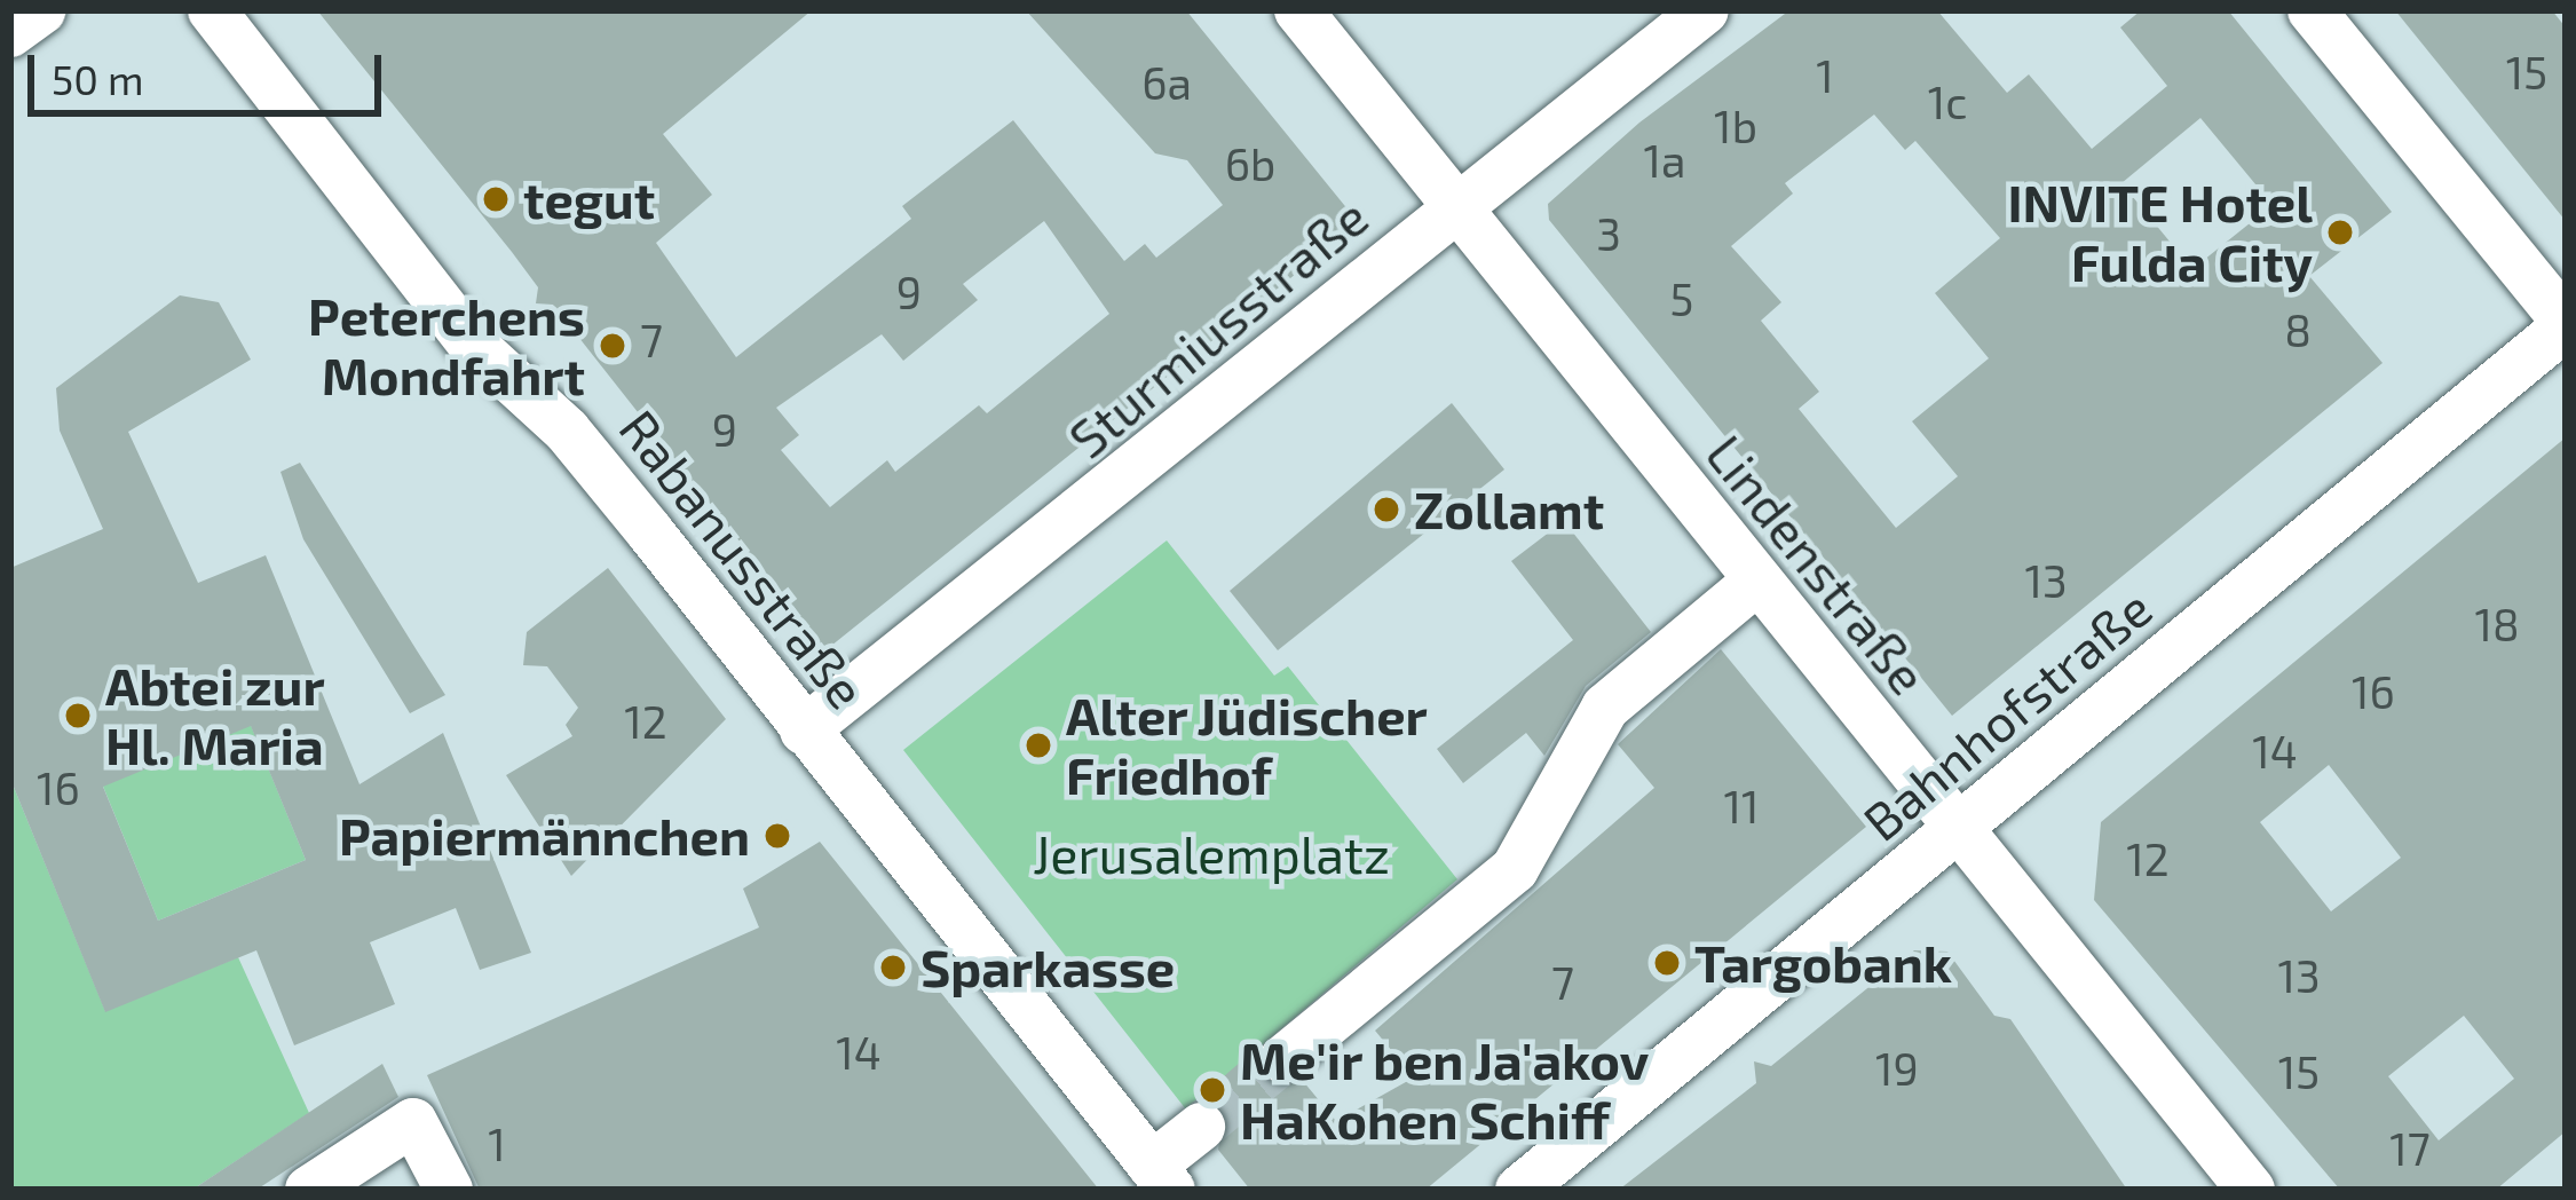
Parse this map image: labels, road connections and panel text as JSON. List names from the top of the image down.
{
  "streets": {
    "street": [
      "Sturmiusstraße",
      "Rabanusstraße",
      "Lindenstraße",
      "Bahnhofstraße"
    ]
  },
  "crossings": [
    ["Sturmiusstraße", "Rabanusstraße"],
    ["Sturmiusstraße", "Lindenstraße"],
    ["Lindenstraße", "Bahnhofstraße"]
  ],
  "parks": ["Jerusalemplatz"],
  "places": [
    "tegut",
    "INVITE Hotel Fulda City",
    "Peterchens Mondfahrt",
    "Zollamt",
    "Abtei zur Hl. Maria",
    "Alter Jüdischer Friedhof",
    "Papiermännchen",
    "Targobank",
    "Sparkasse",
    "Me'ir ben Ja'akov HaKohen Schiff"
  ],
  "house_numbers": [
    "15",
    "1",
    "6a",
    "1c",
    "1b",
    "1a",
    "6b",
    "3",
    "9",
    "5",
    "8",
    "7",
    "9",
    "13",
    "18",
    "16",
    "12",
    "14",
    "16",
    "11",
    "12",
    "13",
    "7",
    "14",
    "19",
    "15",
    "1",
    "17"
  ],
  "scale_bar": "50 m"
}
